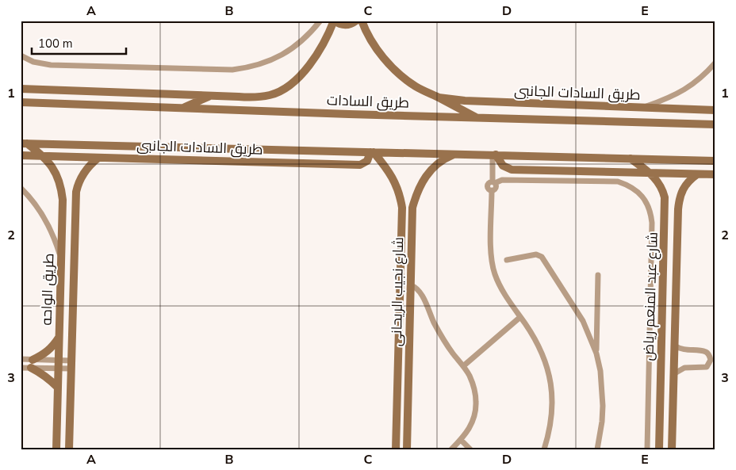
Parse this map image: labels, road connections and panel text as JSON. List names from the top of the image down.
{
  "streets": {
    "street": [
      "طريق السادات الجانبى",
      "طريق السادات",
      "طريق الواحه",
      "شارع نجيب الريحانى",
      "شارع عبد المنعم رياض"
    ]
  },
  "crossings": [
    ["طريق السادات الجانبى", "طريق الواحه"],
    ["طريق السادات الجانبى", "شارع نجيب الريحانى"]
  ],
  "scale_bar": "100 m",
  "grid": {
    "columns": [
      "A",
      "B",
      "C",
      "D",
      "E"
    ],
    "rows": ["1", "2", "3"]
  }
}
